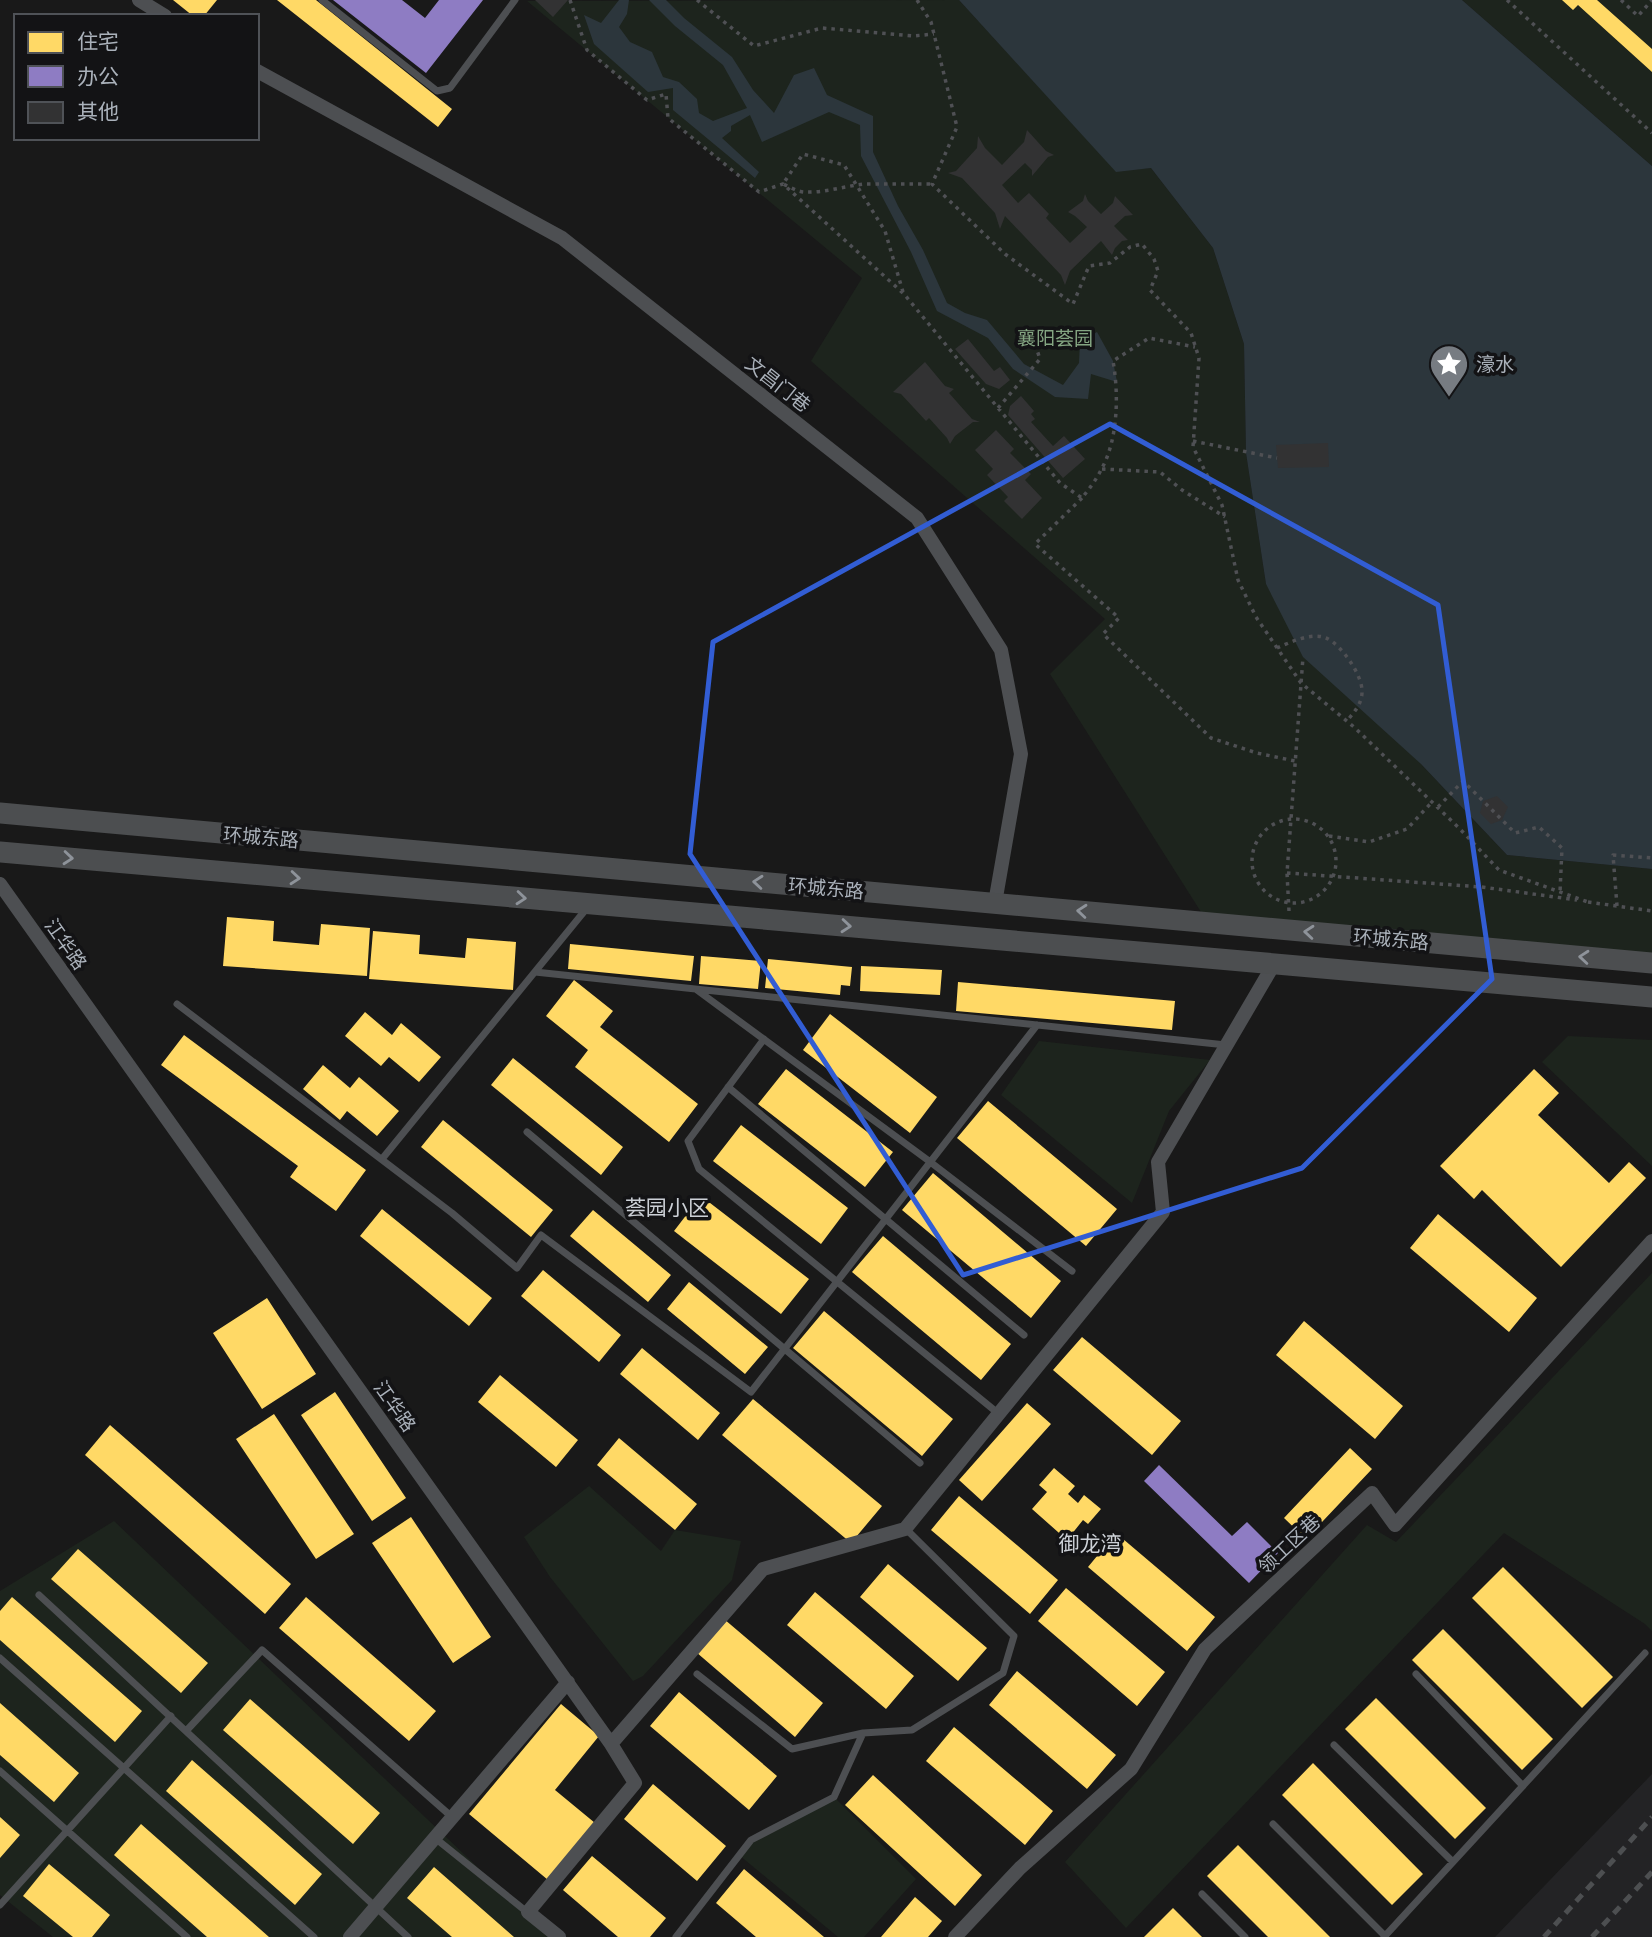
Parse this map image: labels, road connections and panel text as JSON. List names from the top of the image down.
{
  "streets": {
    "main road": ["环城东路"],
    "street": ["文昌门巷", "江华路", "领工区巷"]
  },
  "crossings": [
    ["文昌门巷", "环城东路"]
  ],
  "districts": ["荟园小区", "御龙湾"],
  "parks": ["襄阳荟园"],
  "places": {
    "place": ["濠水"]
  },
  "legend": ["住宅", "办公", "其他"]
}
